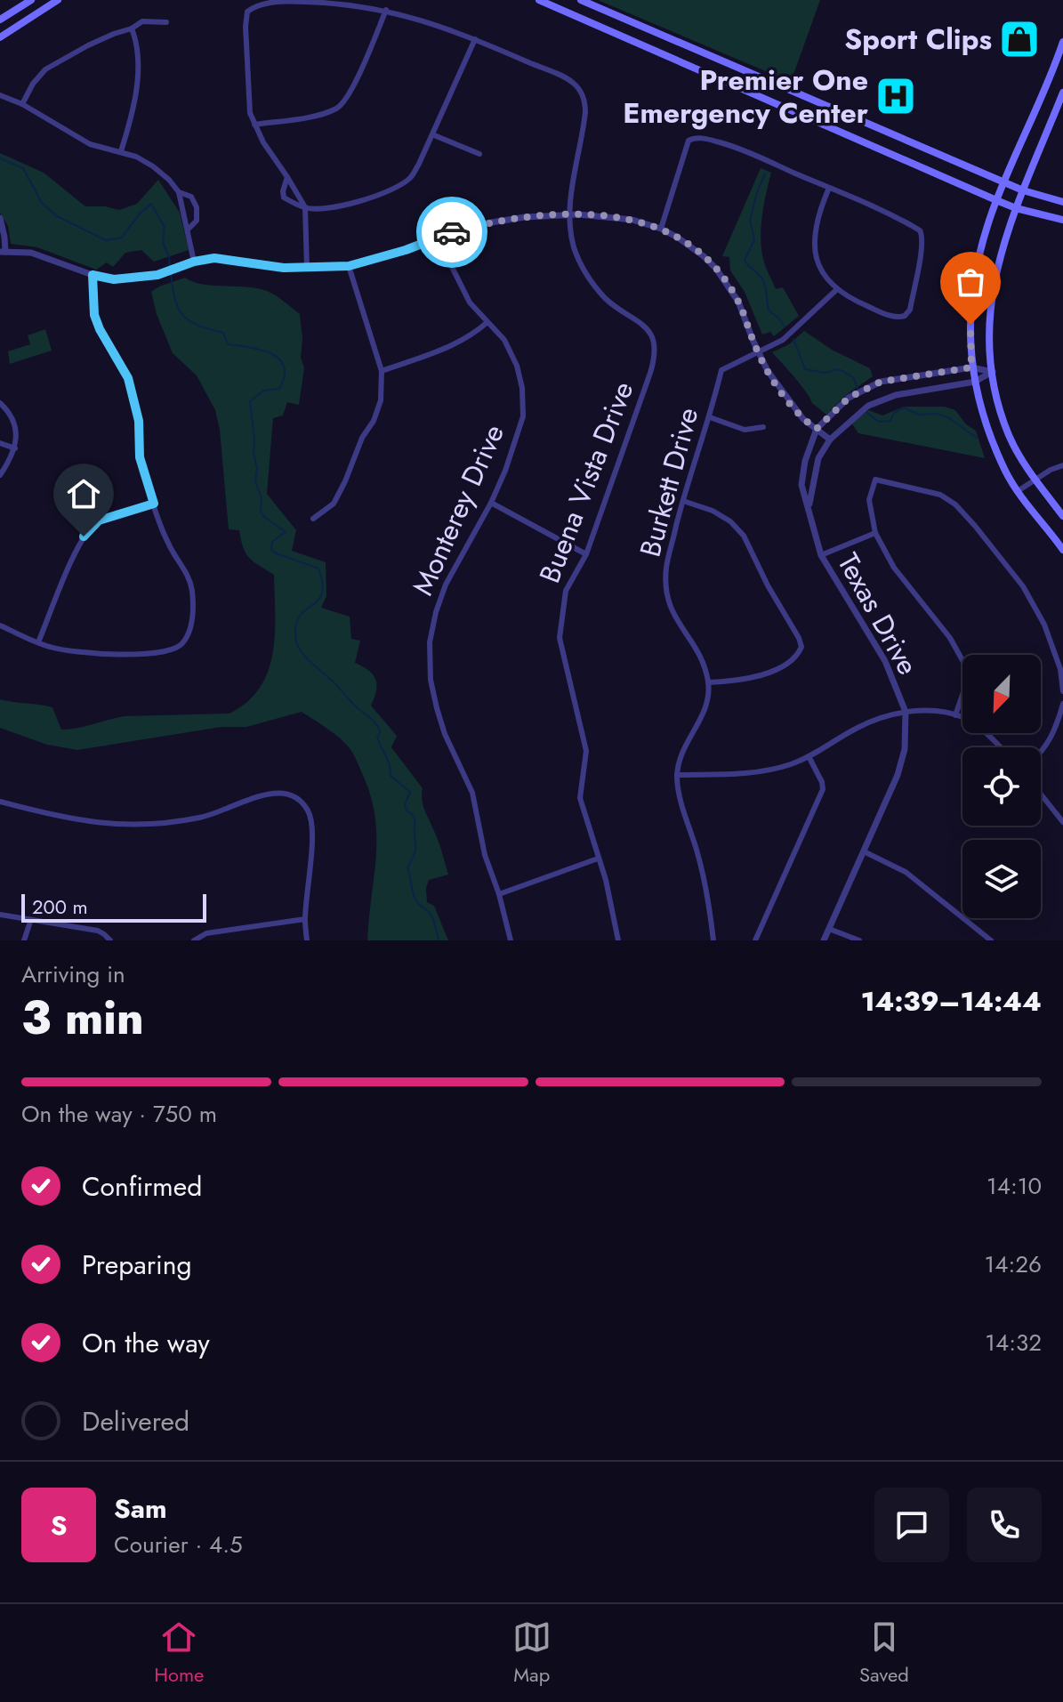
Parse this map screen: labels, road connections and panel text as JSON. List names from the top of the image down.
{
  "streets": {
    "street": [
      "Buena Vista Drive",
      "Burkett Drive",
      "Monterey Drive",
      "Texas Drive"
    ]
  },
  "places": {
    "shop": ["Sport Clips"],
    "hospital": ["Premier One Emergency Center"]
  },
  "scale_bar": "200 m",
  "north": "bottom left",
  "page": {
    "scale": "200 m",
    "heading": ["3 min", "Arriving in", "14:39–14:44"],
    "panel": ["Sam", "Courier · 4.5"],
    "bar": "On the way · 750 m",
    "list": [
      ["Confirmed", "14:10"],
      ["Preparing", "14:26"],
      ["On the way", "14:32"],
      "Delivered"
    ],
    "round": "S",
    "tabs": ["Home", "Map", "Saved"]
  }
}
